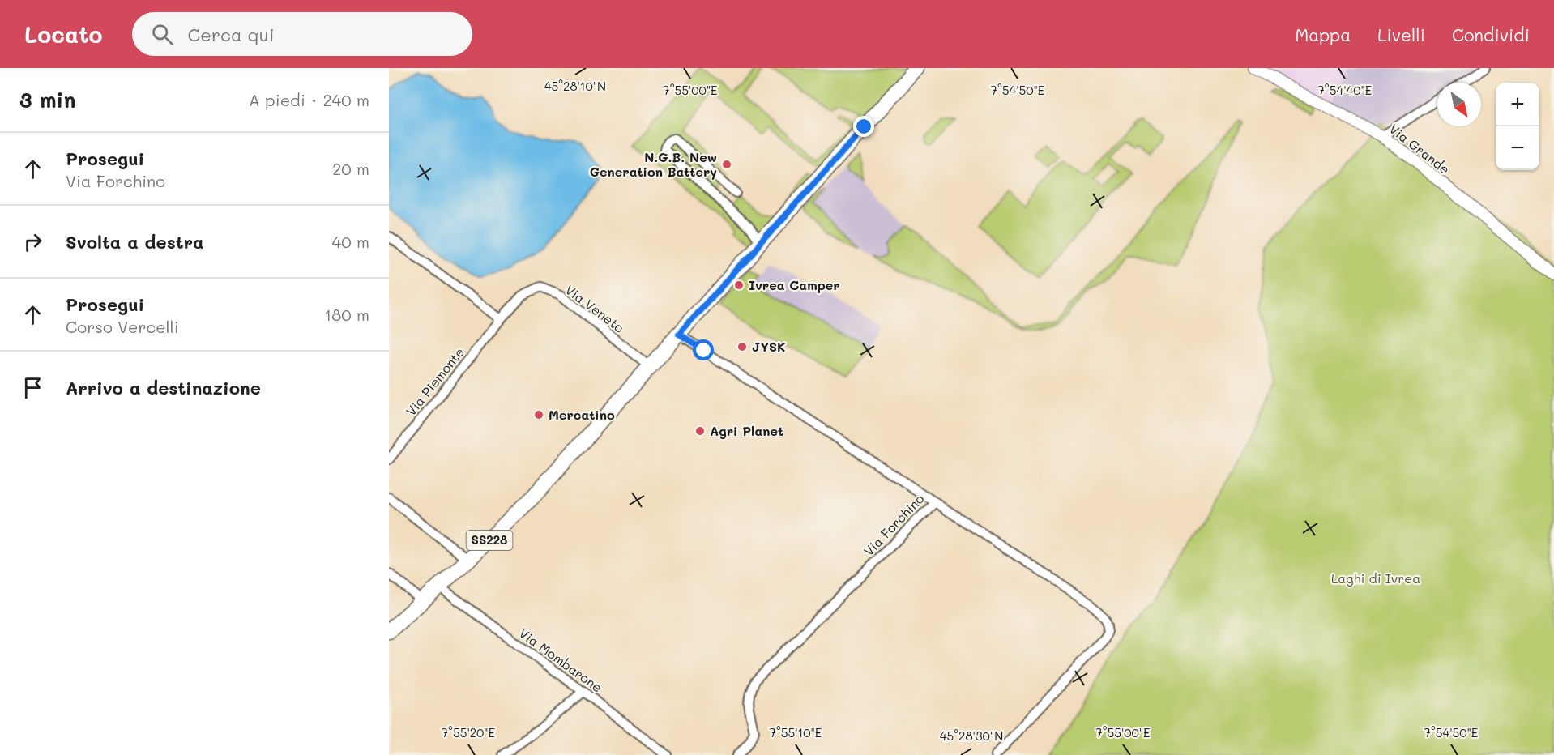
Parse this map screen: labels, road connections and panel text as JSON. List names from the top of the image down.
{
  "streets": {
    "main road": ["SS228"],
    "street": [
      "Via Grande",
      "Via Veneto",
      "Via Piemonte",
      "Via Forchino",
      "Via Mombarone"
    ]
  },
  "crossings": [
    ["Via Veneto", "Via Piemonte"],
    ["Via Veneto", "SS228"],
    ["Via Forchino", "SS228"],
    ["SS228", "Via Mombarone"]
  ],
  "parks": ["Laghi di Ivrea"],
  "places": [
    "N.G.B. New Generation Battery",
    "Ivrea Camper",
    "JYSK",
    "Mercatino",
    "Agri Planet"
  ],
  "north": "bottom right",
  "page": {
    "header": "Locato",
    "search": "Cerca qui",
    "nav": ["Mappa", "Livelli", "Condividi"],
    "heading": ["3 min", "A piedi · 240 m"],
    "map_buttons": ["+", "−"],
    "list": [
      ["Prosegui", "Via Forchino", "20 m"],
      ["Svolta a destra", "40 m"],
      ["Prosegui", "Corso Vercelli", "180 m"],
      "Arrivo a destinazione"
    ]
  },
  "coordinates": [
    "45°28'10\"N",
    "7°55'00\"E",
    "7°54'50\"E",
    "7°54'40\"E",
    "7°55'20\"E",
    "7°55'10\"E",
    "45°28'30\"N"
  ]
}
